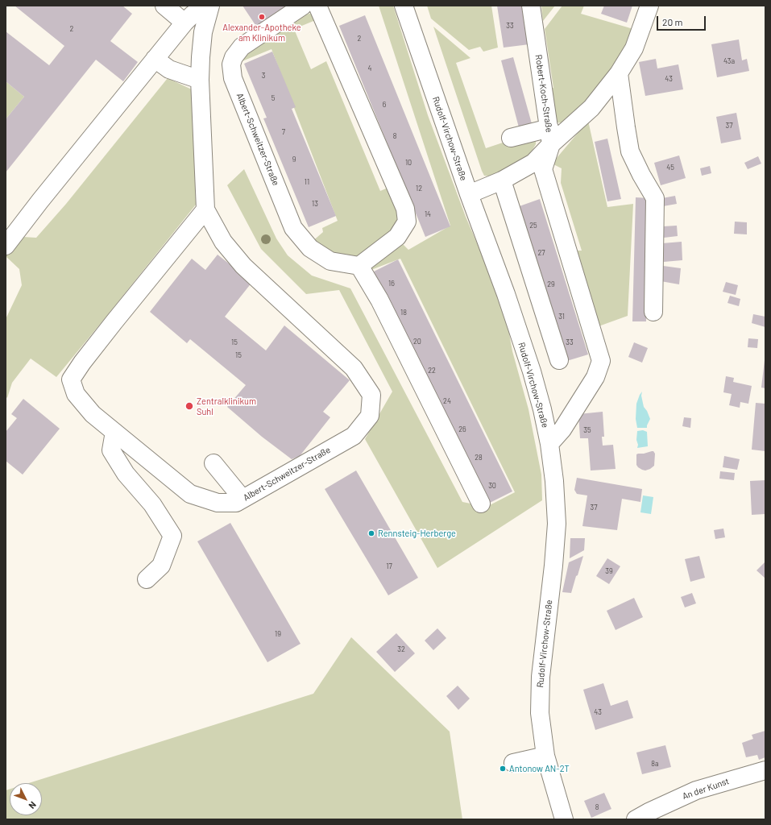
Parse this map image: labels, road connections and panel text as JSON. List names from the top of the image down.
{
  "streets": {
    "street": [
      "Robert-Koch-Straße",
      "Rudolf-Virchow-Straße",
      "Albert-Schweitzer-Straße",
      "An der Kunst"
    ]
  },
  "places": [
    "Alexander-Apotheke am Klinikum",
    "Zentralklinikum Suhl",
    "Rennsteig-Herberge",
    "Antonow AN-2T"
  ],
  "house_numbers": [
    "33",
    "2",
    "2",
    "43a",
    "4",
    "3",
    "43",
    "5",
    "6",
    "37",
    "7",
    "8",
    "9",
    "10",
    "45",
    "11",
    "12",
    "13",
    "14",
    "25",
    "27",
    "16",
    "29",
    "18",
    "31",
    "20",
    "15",
    "33",
    "15",
    "22",
    "24",
    "26",
    "35",
    "28",
    "30",
    "37",
    "17",
    "39",
    "19",
    "32",
    "43",
    "8a",
    "8"
  ],
  "scale_bar": "20 m",
  "north": "bottom right"
}
